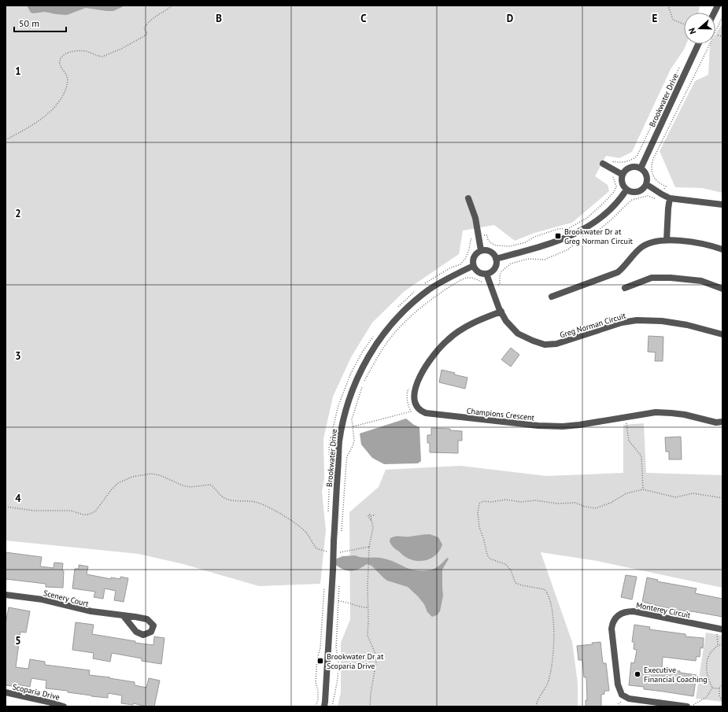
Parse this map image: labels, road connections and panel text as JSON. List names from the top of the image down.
{
  "streets": {
    "street": [
      "Brookwater Drive",
      "Greg Norman Circuit",
      "Champions Crescent",
      "Scenery Court",
      "Monterey Circuit",
      "Scoparia Drive"
    ]
  },
  "crossings": [
    ["Brookwater Drive", "Greg Norman Circuit"],
    ["Greg Norman Circuit", "Champions Crescent"]
  ],
  "places": {
    "transit": ["Brookwater Dr at Greg Norman Circuit", "Brookwater Dr at Scoparia Drive"],
    "other": ["Executive Financial Coaching"]
  },
  "scale_bar": "50 m",
  "north": "left",
  "grid": {
    "columns": [
      "B",
      "C",
      "D",
      "E"
    ],
    "rows": [
      "1",
      "2",
      "3",
      "4",
      "5"
    ]
  }
}
